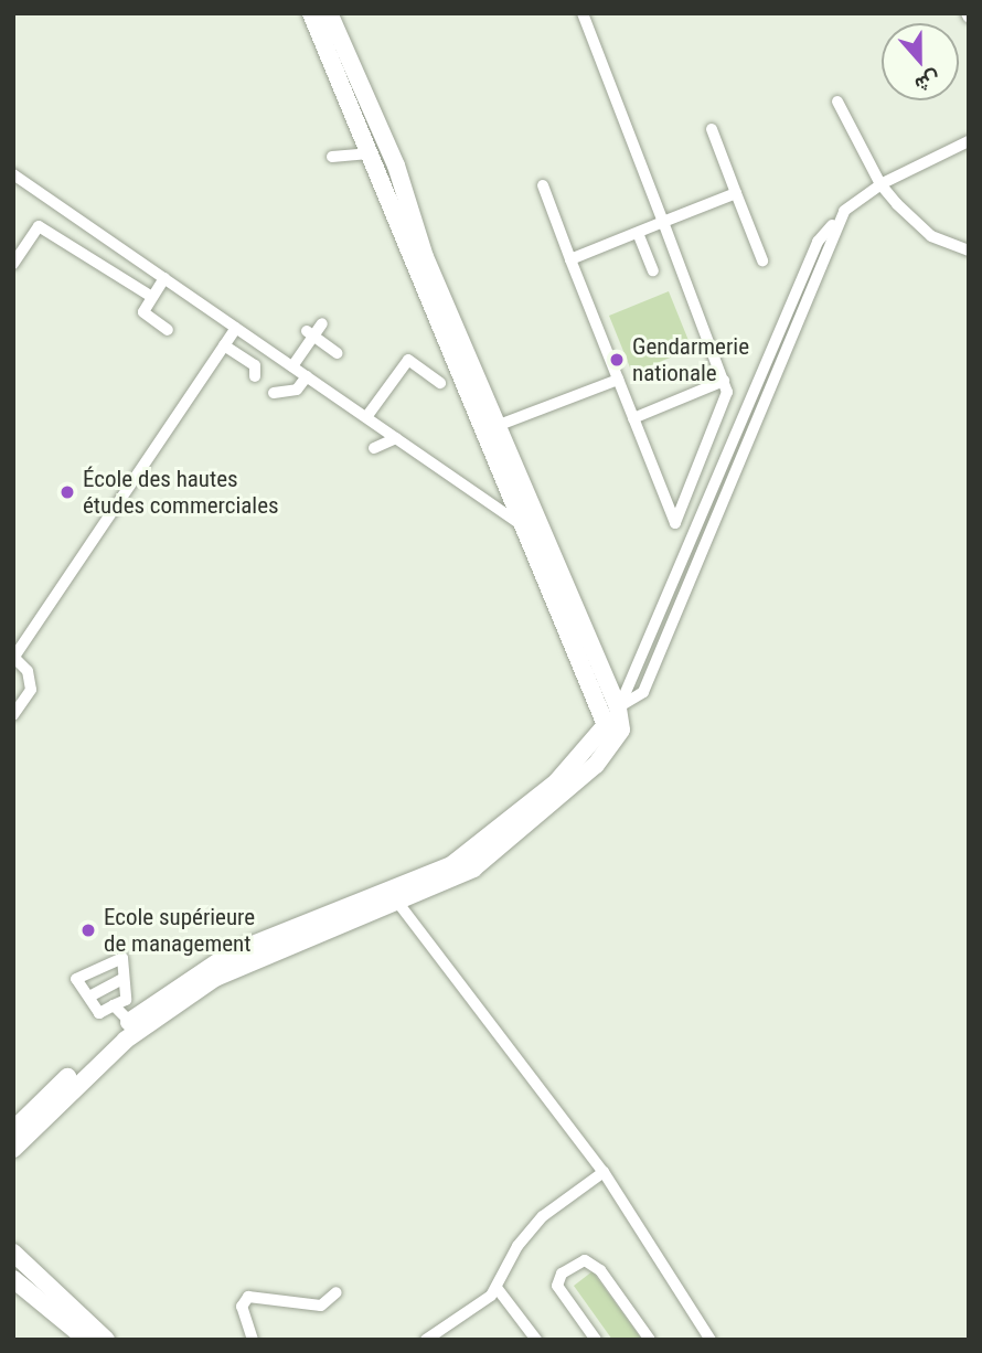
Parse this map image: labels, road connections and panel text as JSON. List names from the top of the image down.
{
  "places": ["Gendarmerie nationale", "École des hautes études commerciales", "Ecole supérieure de management"],
  "north": "bottom"
}
